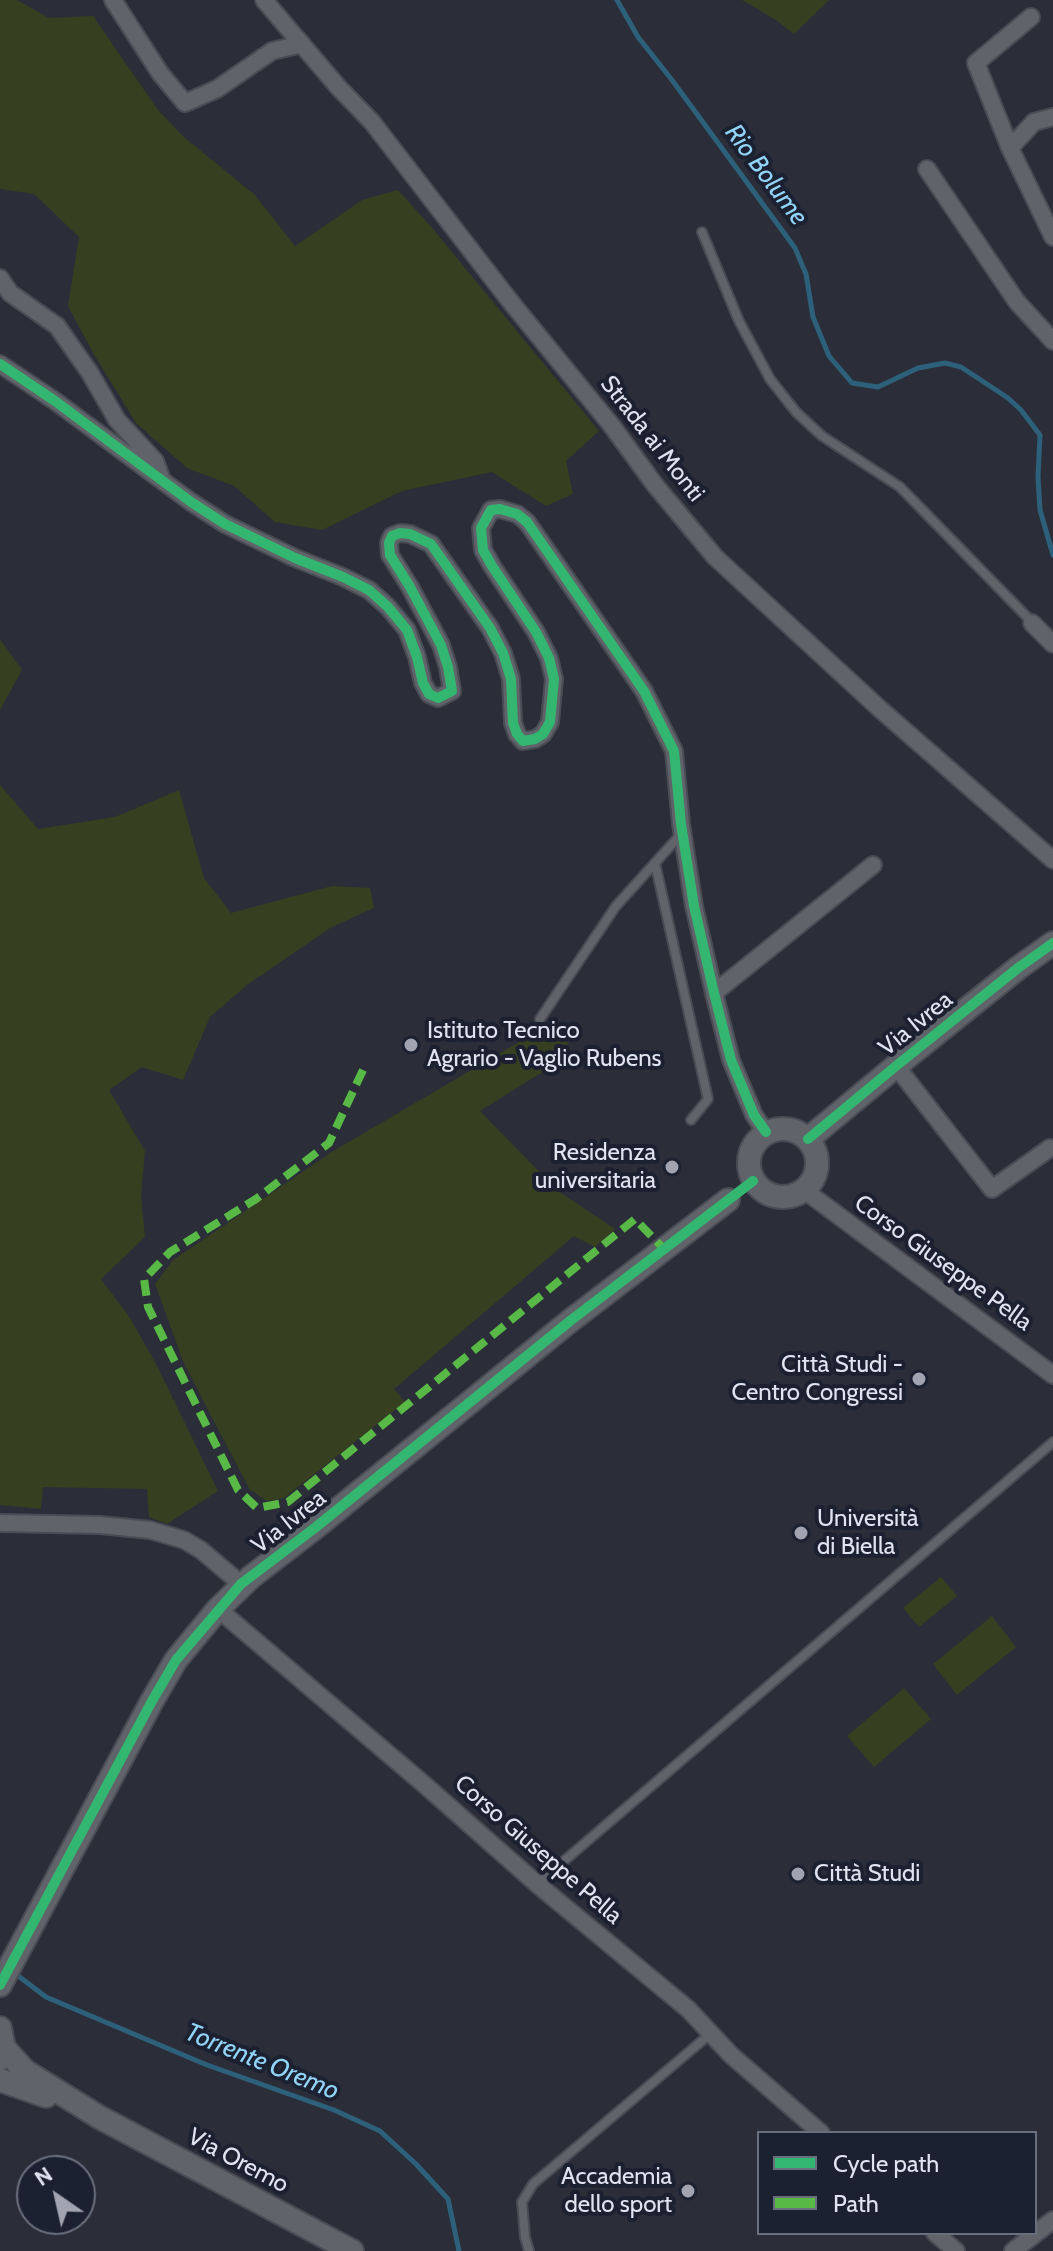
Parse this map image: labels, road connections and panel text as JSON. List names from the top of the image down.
{
  "streets": {
    "main road": ["Via Ivrea", "Via Oremo"],
    "street": ["Strada ai Monti", "Corso Giuseppe Pella"]
  },
  "crossings": [
    ["Via Ivrea", "Corso Giuseppe Pella"]
  ],
  "water": ["Rio Bolume", "Torrente Oremo"],
  "places": [
    "Istituto Tecnico Agrario - Vaglio Rubens",
    "Residenza universitaria",
    "Città Studi - Centro Congressi",
    "Università di Biella",
    "Città Studi",
    "Accademia dello sport"
  ],
  "legend": ["Cycle path", "Path"],
  "north": "top left"
}
